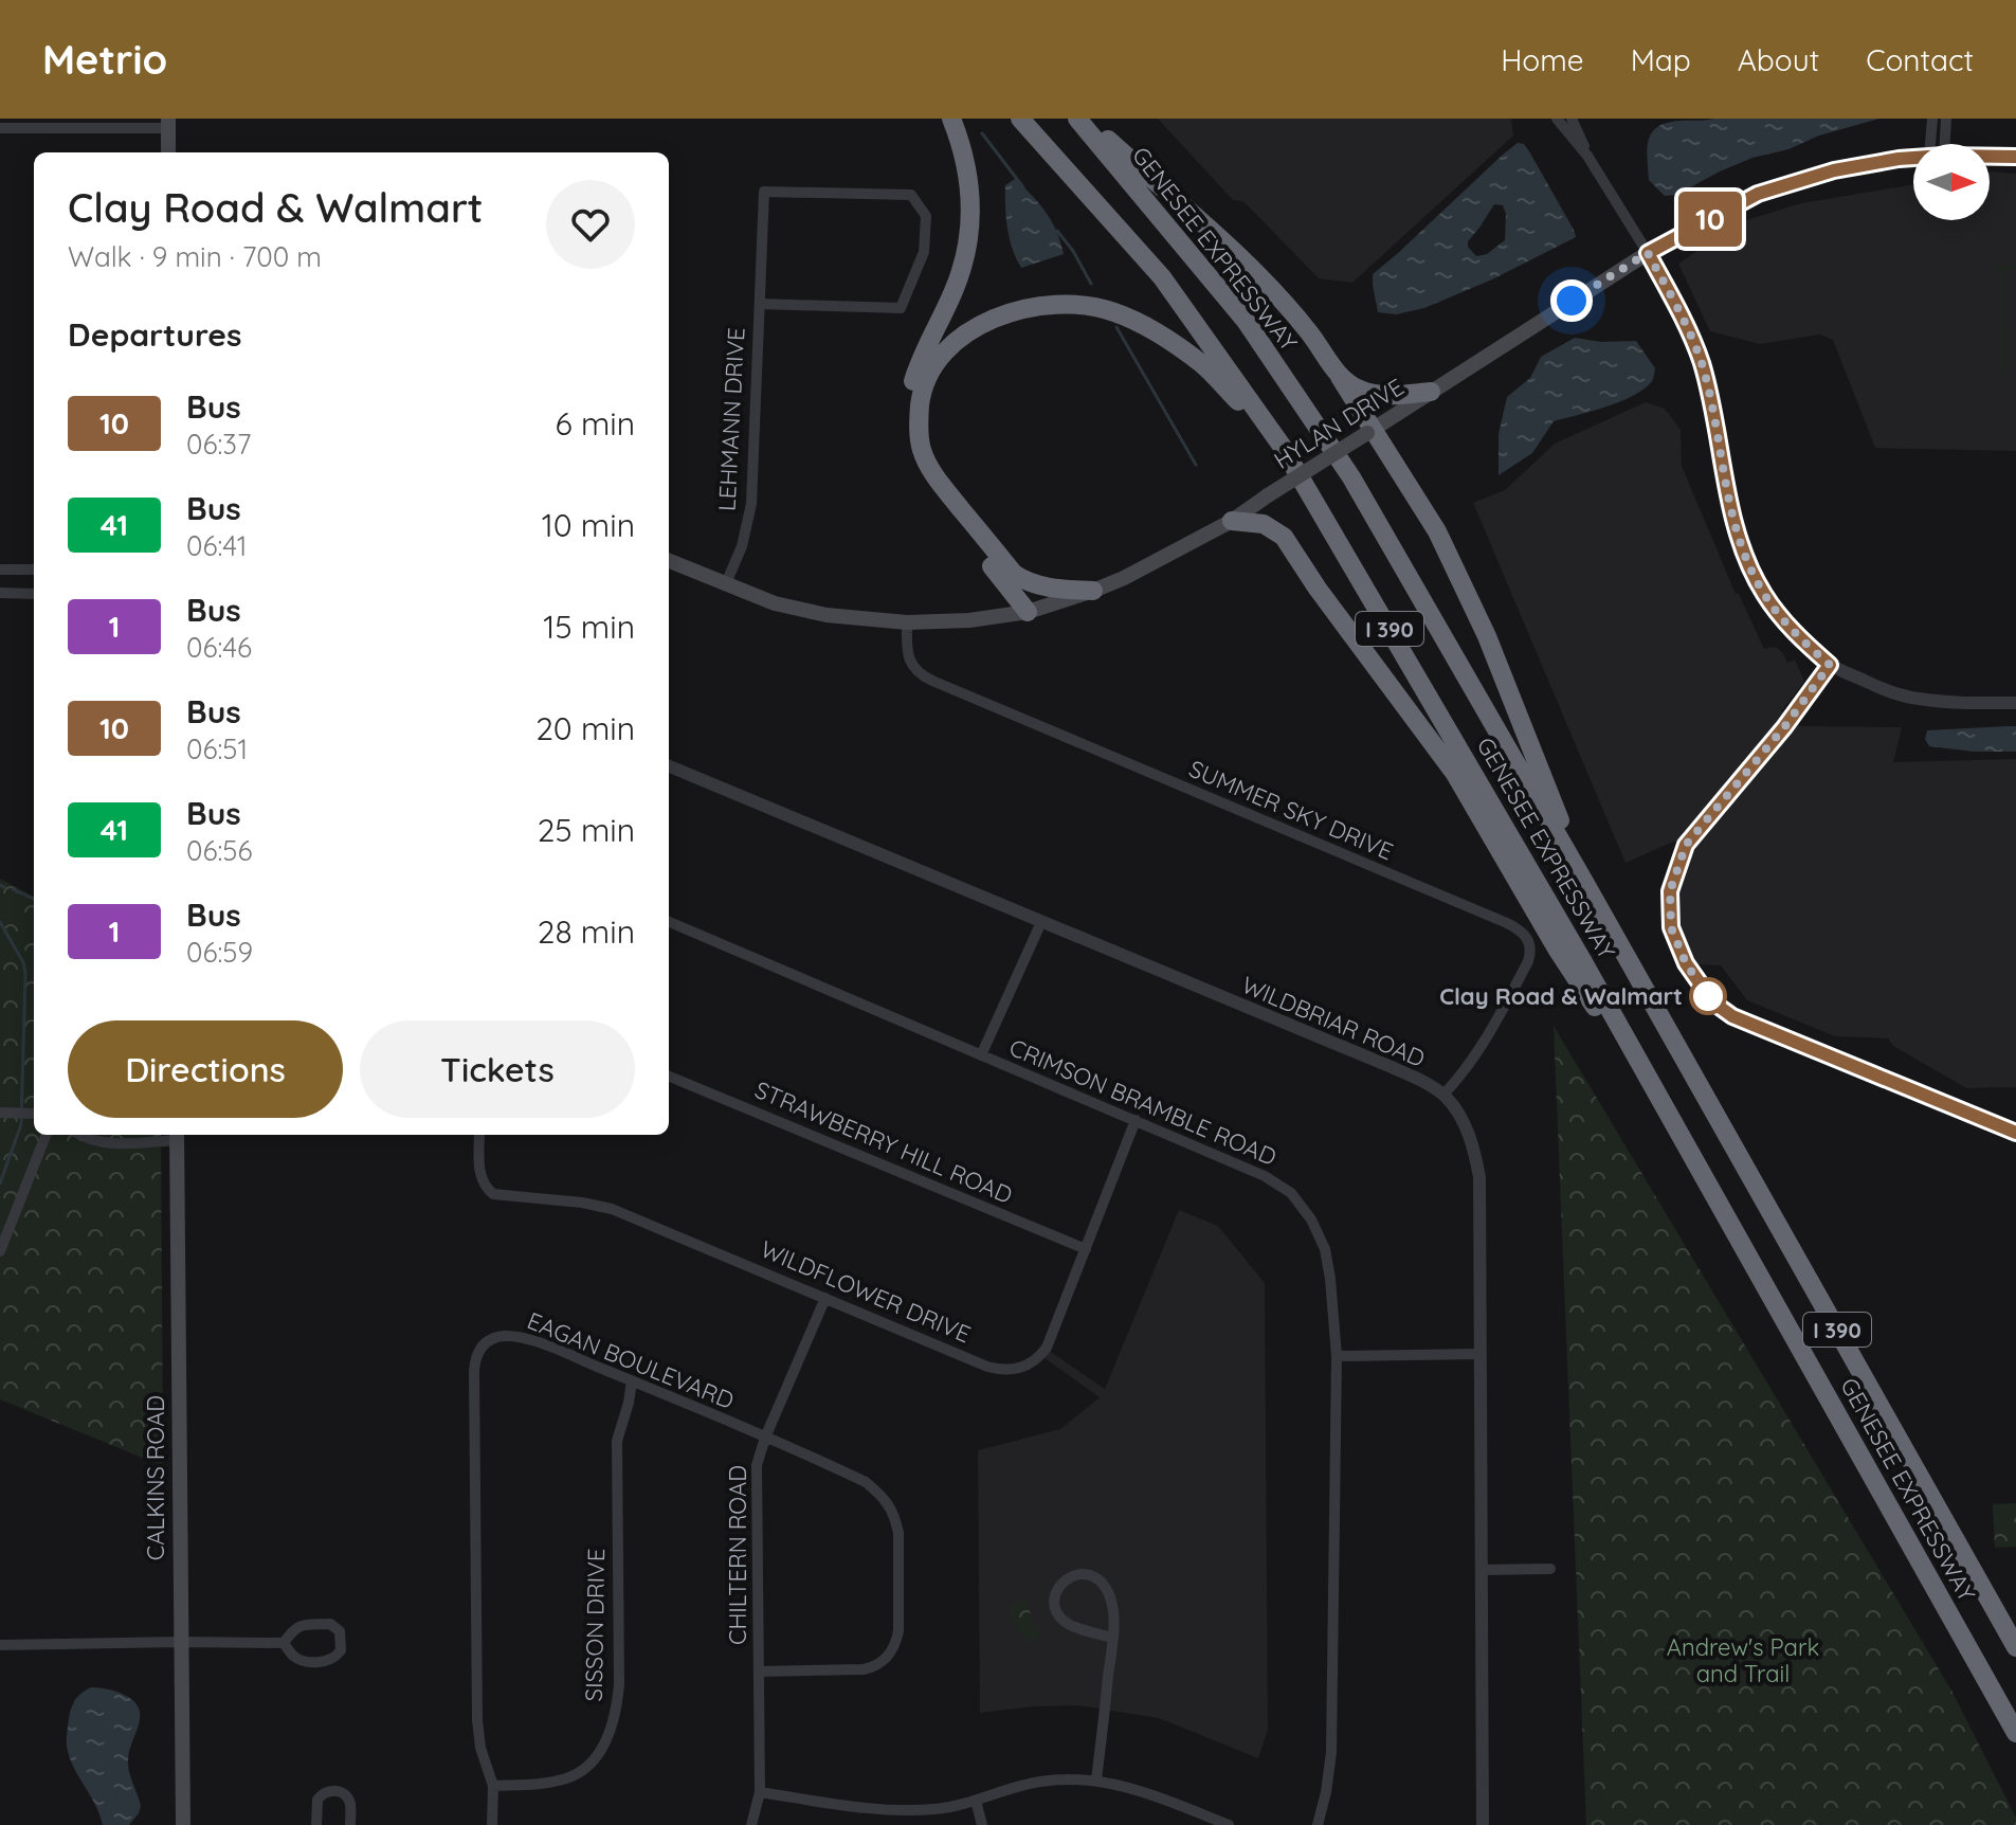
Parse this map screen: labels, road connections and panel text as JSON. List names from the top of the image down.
{
  "streets": {
    "highway": ["GENESEE EXPRESSWAY", "I 390"],
    "main road": ["HYLAN DRIVE", "CALKINS ROAD"],
    "street": [
      "LEHMANN DRIVE",
      "SUMMER SKY DRIVE",
      "WILDBRIAR ROAD",
      "CRIMSON BRAMBLE ROAD",
      "STRAWBERRY HILL ROAD",
      "WILDFLOWER DRIVE",
      "EAGAN BOULEVARD",
      "CHILTERN ROAD",
      "SISSON DRIVE"
    ]
  },
  "crossings": [
    ["LEHMANN DRIVE", "HYLAN DRIVE"],
    ["HYLAN DRIVE", "SUMMER SKY DRIVE"],
    ["SUMMER SKY DRIVE", "WILDBRIAR ROAD"],
    ["CRIMSON BRAMBLE ROAD", "WILDFLOWER DRIVE"],
    ["STRAWBERRY HILL ROAD", "WILDFLOWER DRIVE"],
    ["WILDFLOWER DRIVE", "CHILTERN ROAD"],
    ["EAGAN BOULEVARD", "CHILTERN ROAD"],
    ["EAGAN BOULEVARD", "SISSON DRIVE"]
  ],
  "parks": ["Andrew's Park and Trail"],
  "places": ["Clay Road & Walmart"],
  "lines": ["bus line 10"],
  "north": "right",
  "page": {
    "header": "Metrio",
    "nav": [
      "Home",
      "Map",
      "About",
      "Contact"
    ],
    "on_map": "10",
    "heading": [
      ["Clay Road & Walmart", "Walk · 9 min · 700 m"],
      "Departures"
    ],
    "list": [
      {
        "mark": "10",
        "name": "Bus",
        "note": "06:37",
        "value": "6 min"
      },
      {
        "mark": "41",
        "name": "Bus",
        "note": "06:41",
        "value": "10 min"
      },
      {
        "mark": "1",
        "name": "Bus",
        "note": "06:46",
        "value": "15 min"
      },
      {
        "mark": "10",
        "name": "Bus",
        "note": "06:51",
        "value": "20 min"
      },
      {
        "mark": "41",
        "name": "Bus",
        "note": "06:56",
        "value": "25 min"
      },
      {
        "mark": "1",
        "name": "Bus",
        "note": "06:59",
        "value": "28 min"
      }
    ],
    "buttons": ["Directions", "Tickets"]
  }
}
